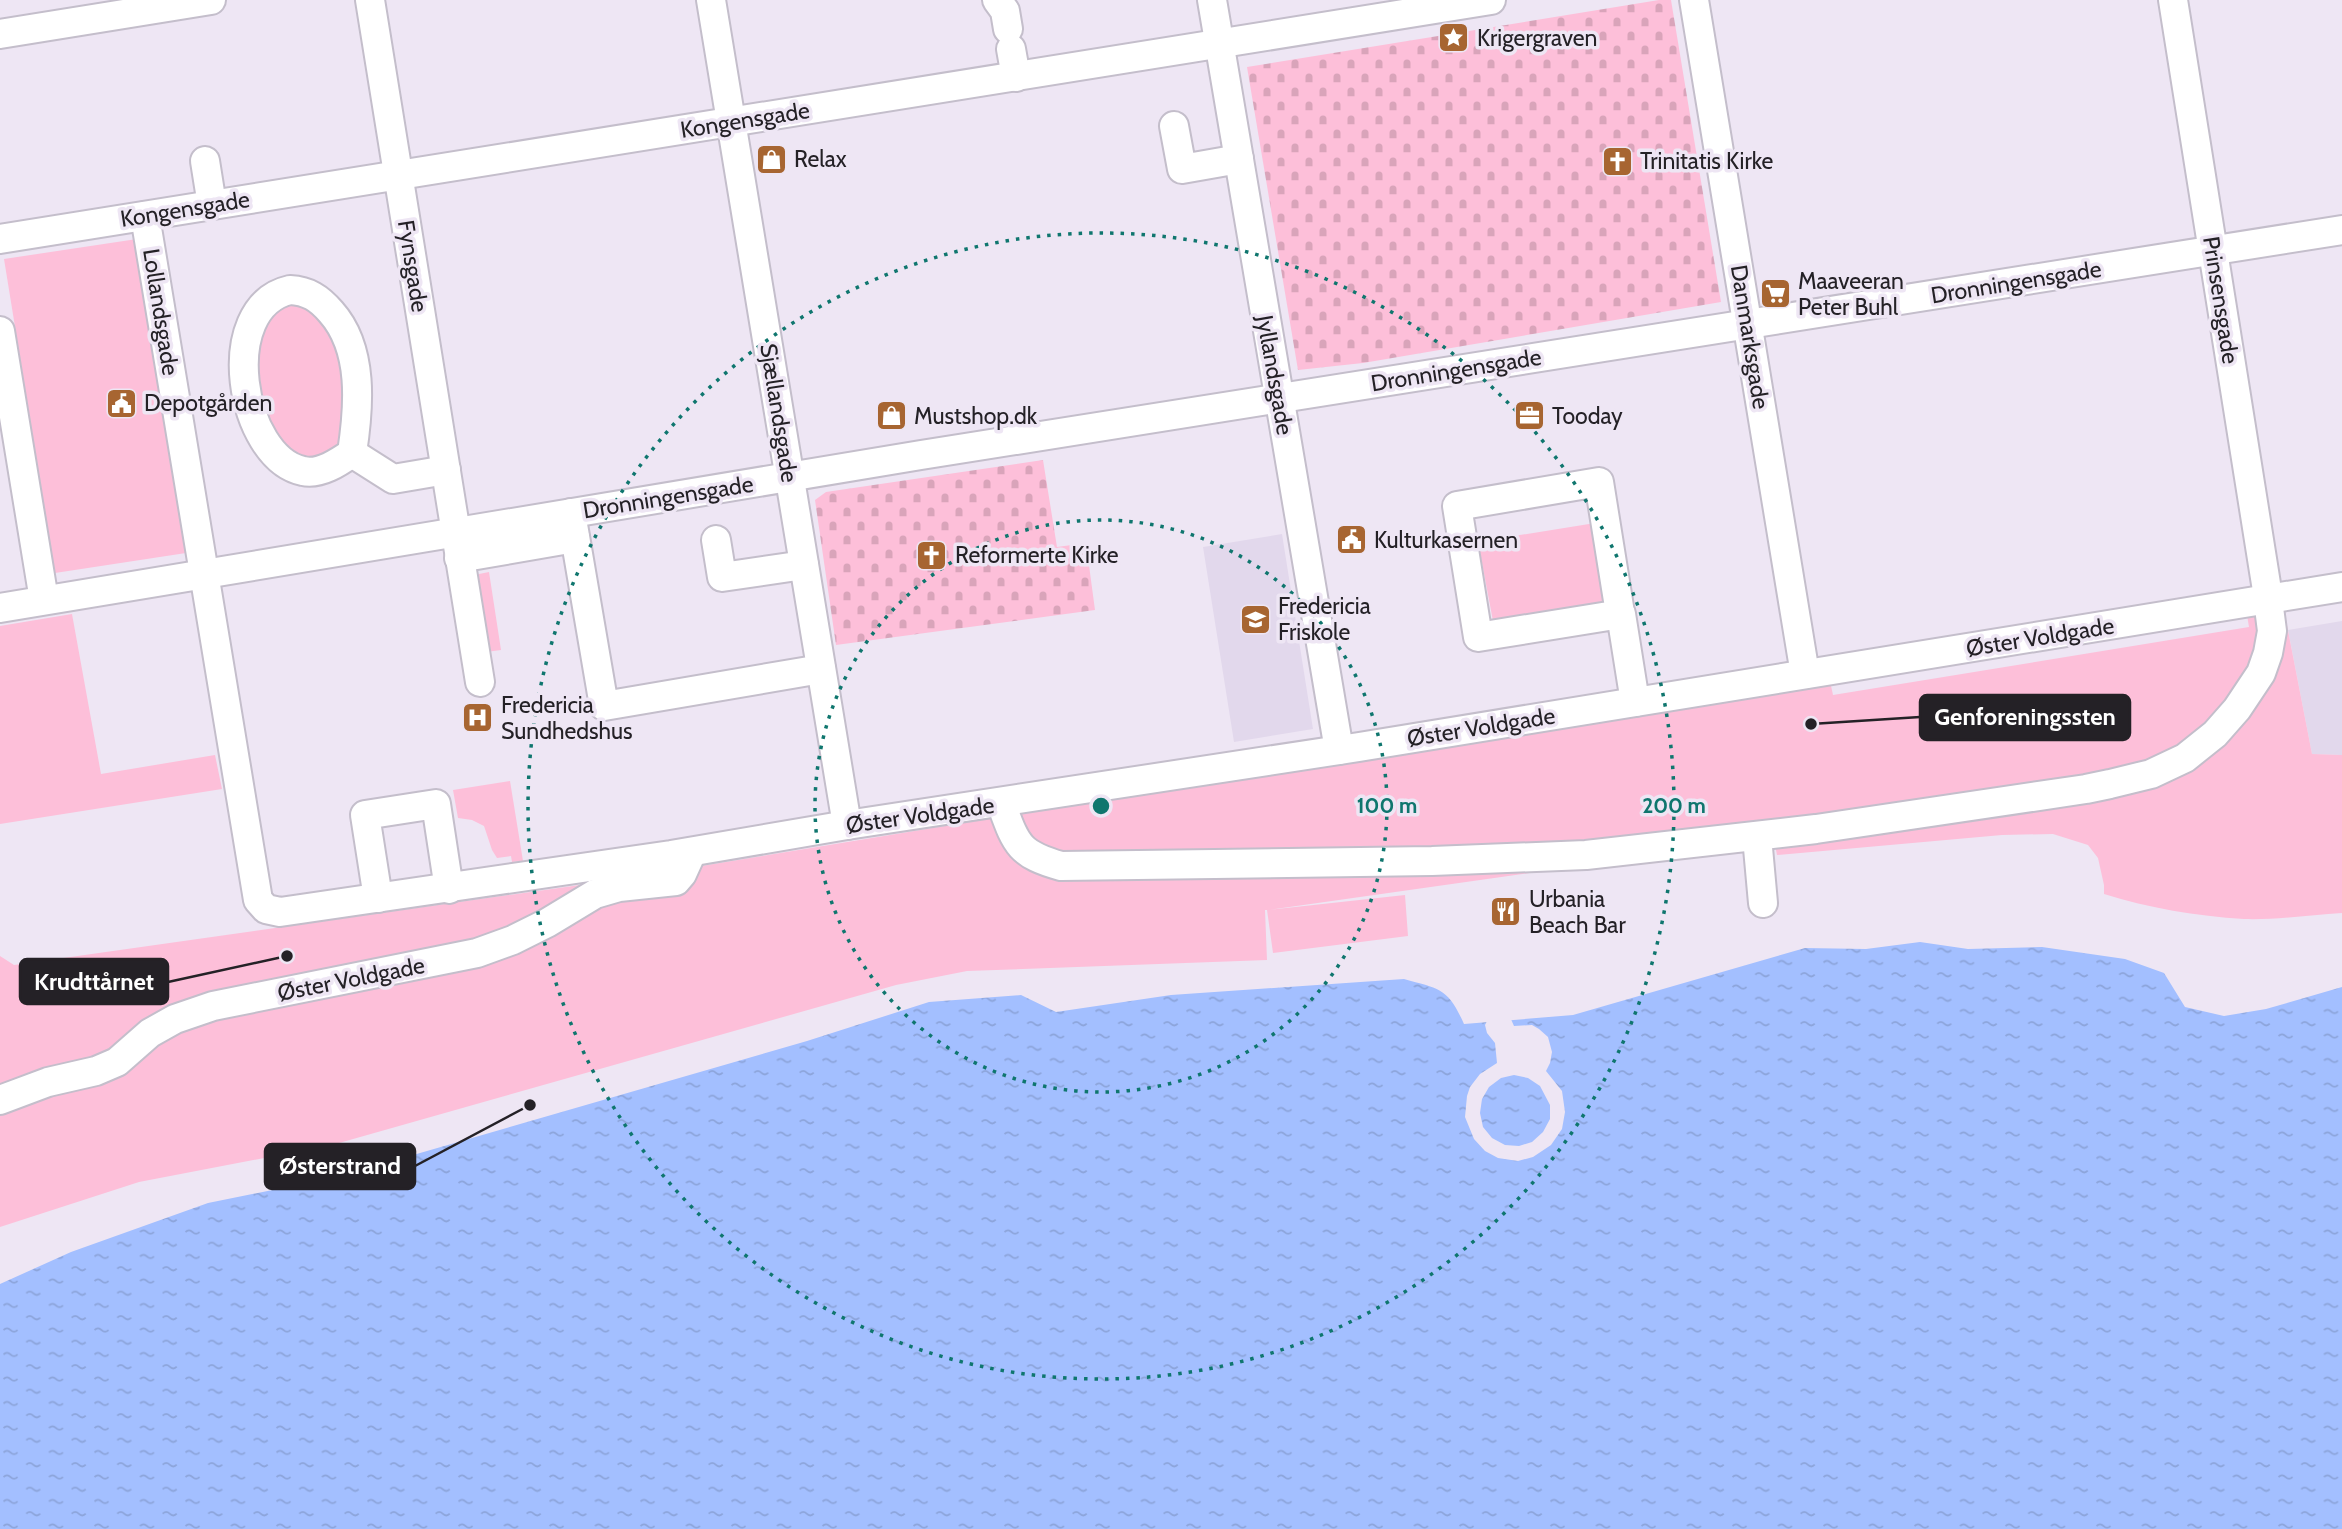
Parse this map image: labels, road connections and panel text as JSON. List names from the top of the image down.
{
  "streets": {
    "street": [
      "Kongensgade",
      "Fynsgade",
      "Dronningensgade",
      "Prinsensgade",
      "Lollandsgade",
      "Danmarksgade",
      "Jyllandsgade",
      "Sjællandsgade",
      "Øster Voldgade"
    ]
  },
  "crossings": [
    ["Kongensgade", "Fynsgade"],
    ["Kongensgade", "Lollandsgade"],
    ["Kongensgade", "Jyllandsgade"],
    ["Kongensgade", "Sjællandsgade"],
    ["Fynsgade", "Dronningensgade"],
    ["Dronningensgade", "Prinsensgade"],
    ["Dronningensgade", "Lollandsgade"],
    ["Dronningensgade", "Danmarksgade"],
    ["Dronningensgade", "Jyllandsgade"],
    ["Dronningensgade", "Sjællandsgade"],
    ["Dronningensgade", "Øster Voldgade"],
    ["Prinsensgade", "Øster Voldgade"],
    ["Lollandsgade", "Øster Voldgade"],
    ["Danmarksgade", "Øster Voldgade"],
    ["Jyllandsgade", "Øster Voldgade"],
    ["Sjællandsgade", "Øster Voldgade"]
  ],
  "places": {
    "place": ["Krigergraven"],
    "shop": ["Relax", "Mustshop.dk"],
    "church": ["Trinitatis Kirke", "Reformerte Kirke"],
    "supermarket": ["Maaveeran Peter Buhl"],
    "public building": ["Depotgården", "Kulturkasernen"],
    "office": ["Tooday"],
    "school or university": ["Fredericia Friskole"],
    "hospital": ["Fredericia Sundhedshus"],
    "other": ["Genforeningssten", "Krudttårnet", "Østerstrand"],
    "restaurant": ["Urbania Beach Bar"]
  },
  "rings": ["100 m", "200 m"]
}
